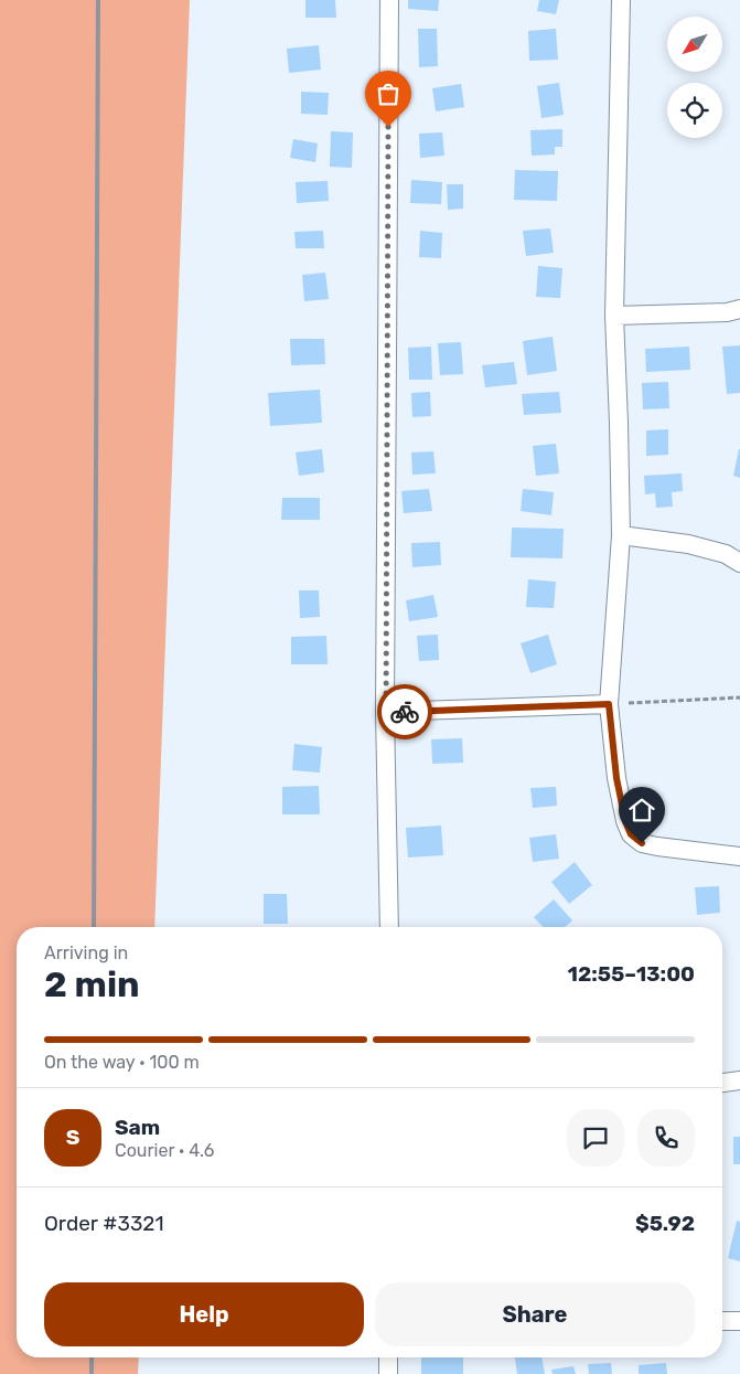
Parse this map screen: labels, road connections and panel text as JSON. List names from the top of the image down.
{
  "north": "bottom left",
  "page": {
    "heading": ["2 min", "Arriving in", "12:55–13:00"],
    "panel": [
      "Sam",
      "Courier · 4.6",
      "Order #3321",
      "$5.92"
    ],
    "bar": "On the way · 100 m",
    "round": "S",
    "buttons": ["Help", "Share"]
  }
}
